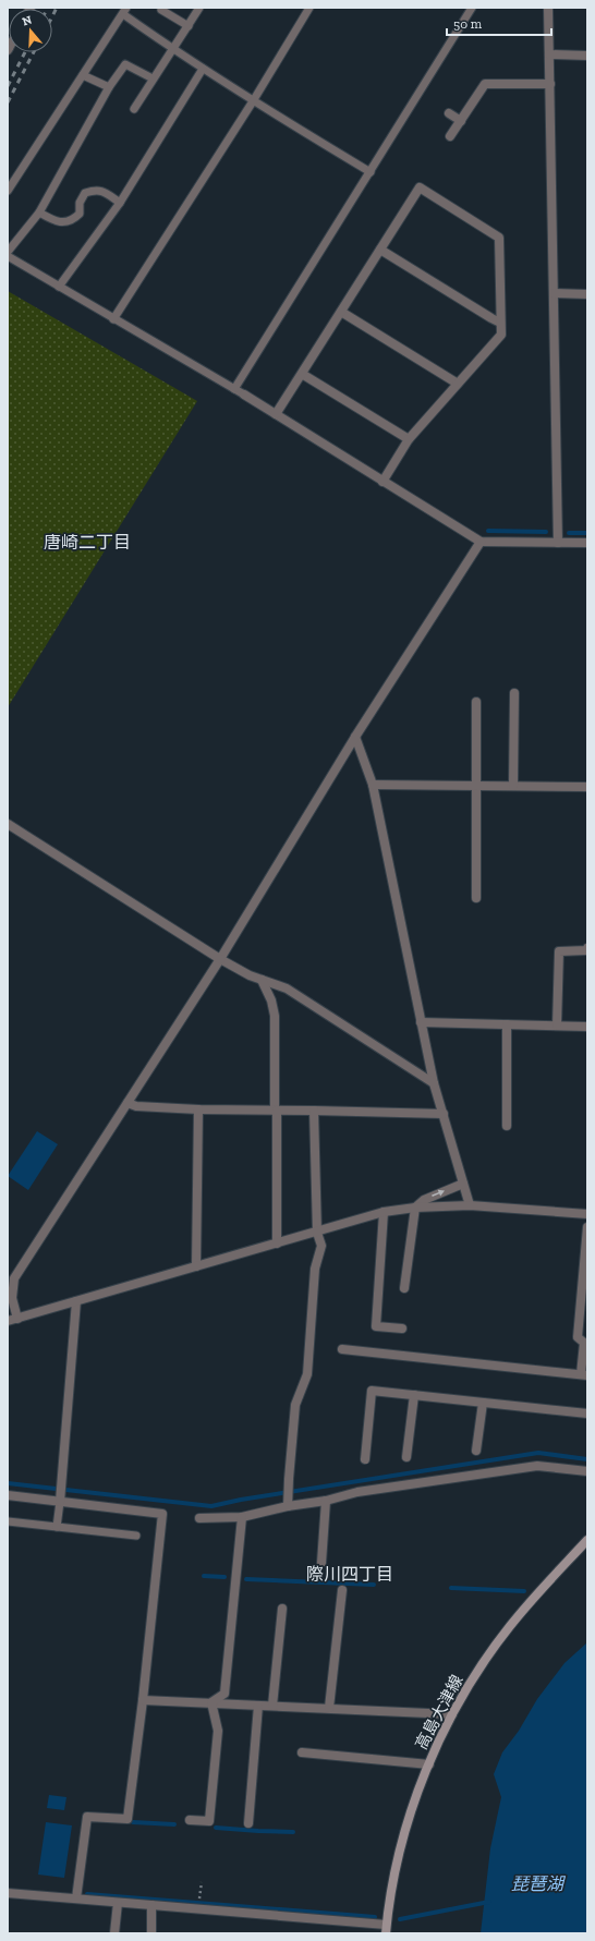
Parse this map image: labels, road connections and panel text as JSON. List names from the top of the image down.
{
  "streets": {
    "main road": ["高島大津線"]
  },
  "districts": ["唐崎二丁目", "際川四丁目"],
  "water": ["琵琶湖"],
  "scale_bar": "50 m",
  "north": "top"
}
